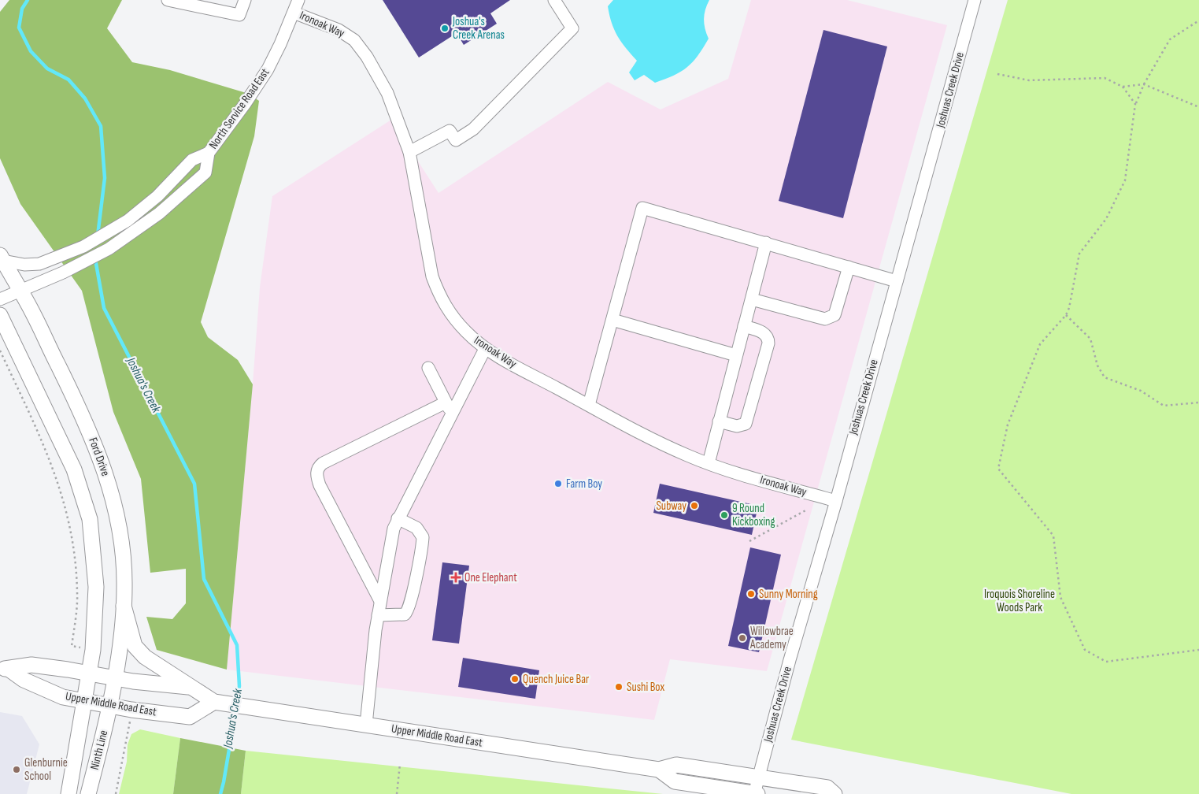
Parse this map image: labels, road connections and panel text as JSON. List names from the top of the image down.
{
  "streets": {
    "main road": ["Ford Drive", "Upper Middle Road East", "Ninth Line"],
    "street": ["Ironoak Way", "Joshuas Creek Drive", "North Service Road East"]
  },
  "crossings": [
    ["Ironoak Way", "Joshuas Creek Drive"],
    ["Ironoak Way", "North Service Road East"],
    ["Joshuas Creek Drive", "Upper Middle Road East"],
    ["North Service Road East", "Ford Drive"],
    ["Ford Drive", "Upper Middle Road East"],
    ["Ford Drive", "Ninth Line"],
    ["Upper Middle Road East", "Ninth Line"]
  ],
  "water": ["Joshua's Creek"],
  "parks": ["Iroquois Shoreline Woods Park"],
  "places": {
    "other": [
      "Joshua's Creek Arenas",
      "Farm Boy",
      "Subway",
      "9 Round Kickboxing",
      "Sunny Morning",
      "Willowbrae Academy",
      "Quench Juice Bar",
      "Sushi Box",
      "Glenburnie School"
    ],
    "health": ["One Elephant"]
  }
}
